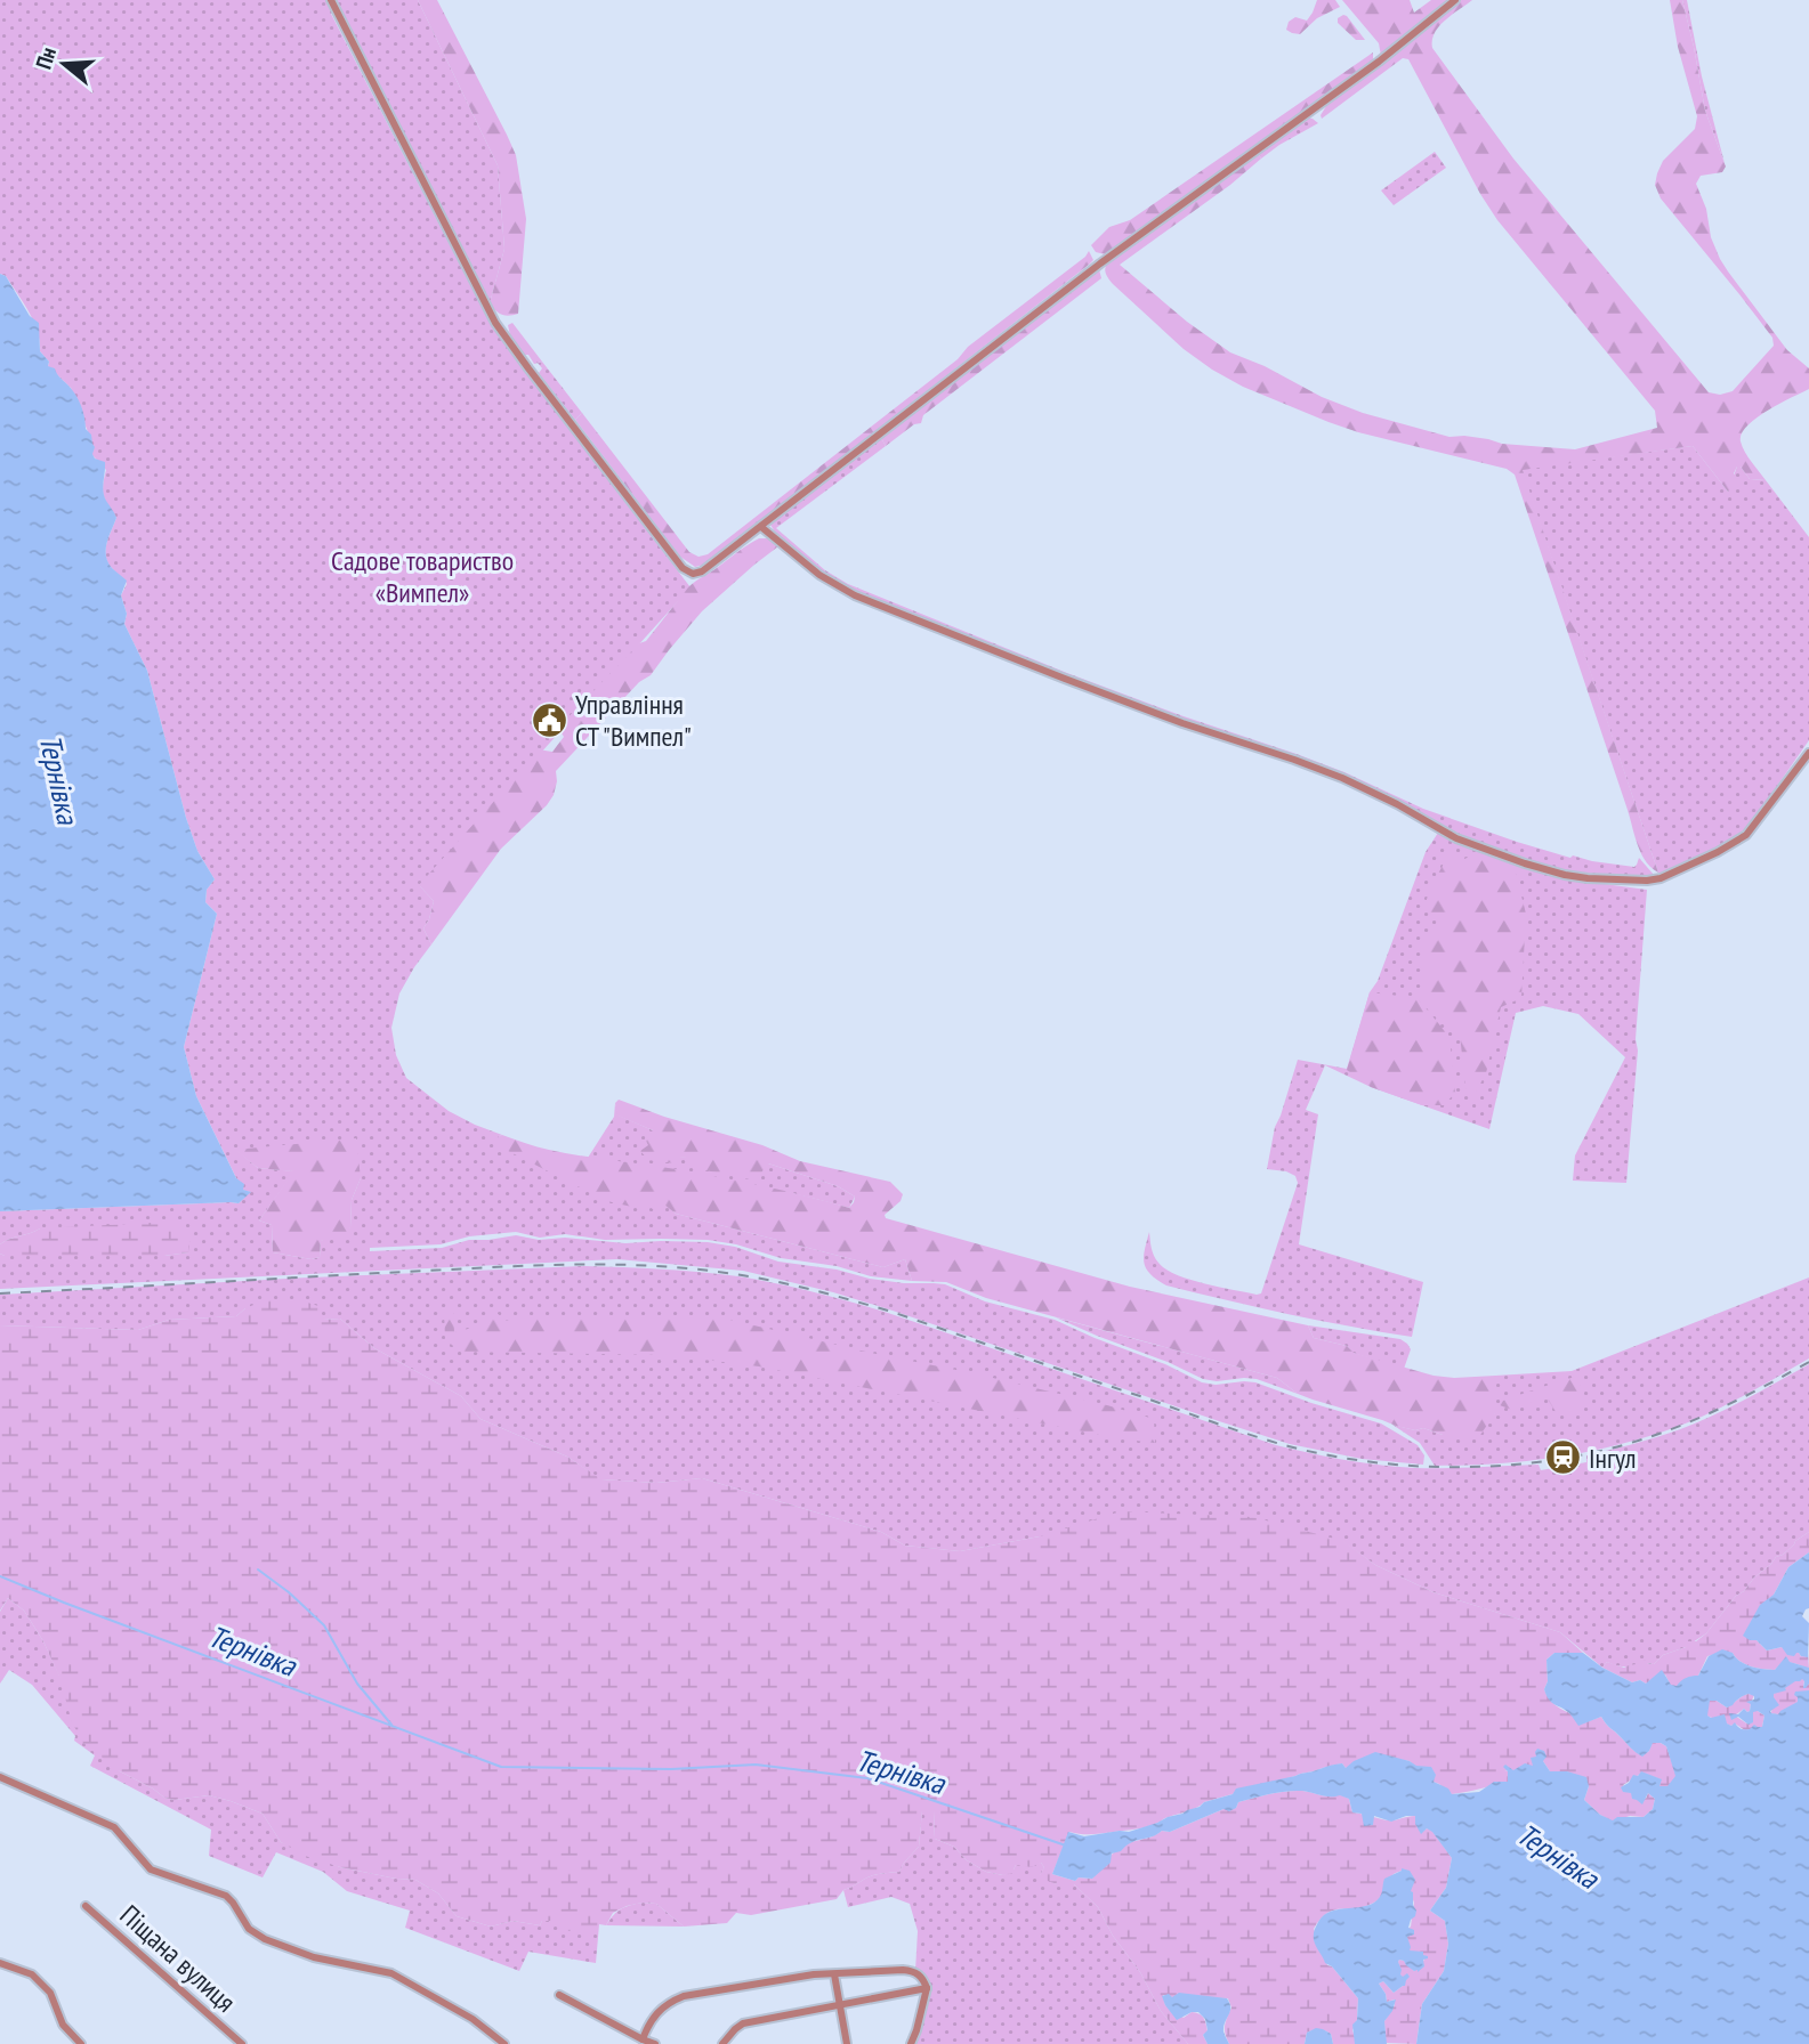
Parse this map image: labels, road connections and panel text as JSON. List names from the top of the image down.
{
  "streets": {
    "street": ["Піщана вулиця"]
  },
  "water": ["Тернівка"],
  "parks": ["Садове товариство «Вимпел»"],
  "places": {
    "public building": ["Управління СТ \"Вимпел\""],
    "station": ["Інгул"]
  },
  "north": "left"
}
